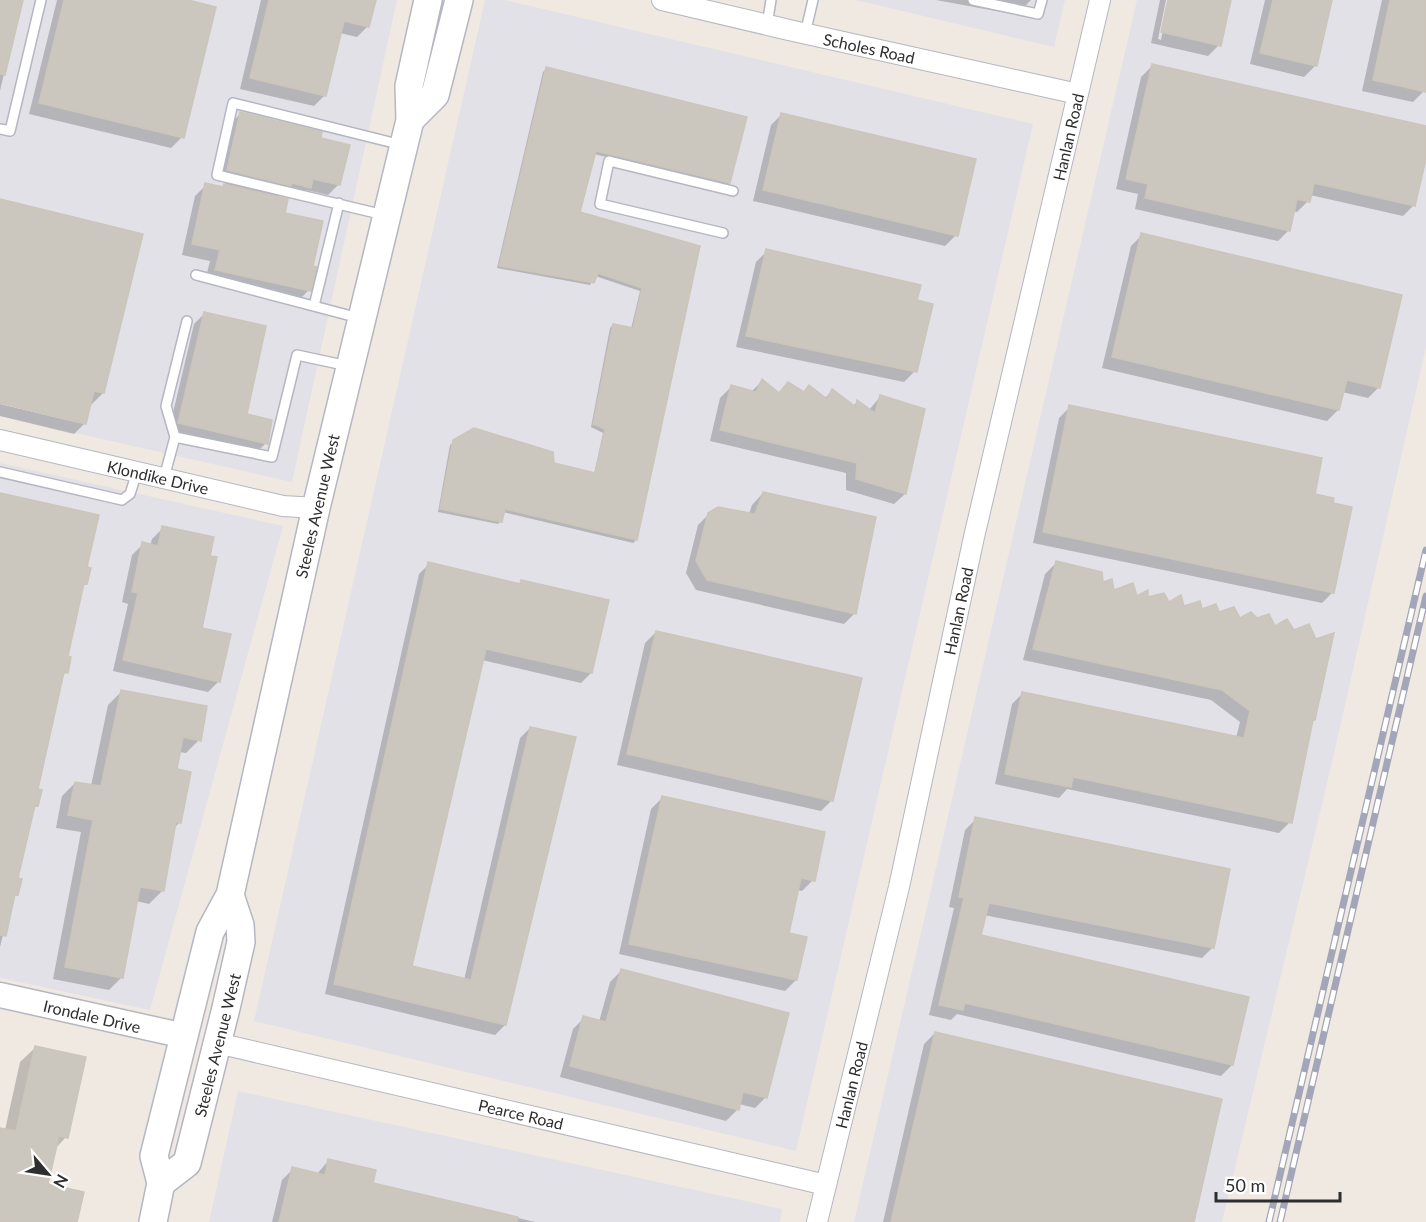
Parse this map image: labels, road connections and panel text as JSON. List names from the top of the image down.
{
  "streets": {
    "main road": ["Steeles Avenue West"],
    "street": [
      "Scholes Road",
      "Hanlan Road",
      "Klondike Drive",
      "Irondale Drive",
      "Pearce Road"
    ]
  },
  "crossings": [
    ["Scholes Road", "Hanlan Road"],
    ["Hanlan Road", "Pearce Road"],
    ["Klondike Drive", "Steeles Avenue West"],
    ["Steeles Avenue West", "Irondale Drive"],
    ["Steeles Avenue West", "Pearce Road"]
  ],
  "scale_bar": "50 m",
  "north": "bottom right"
}
